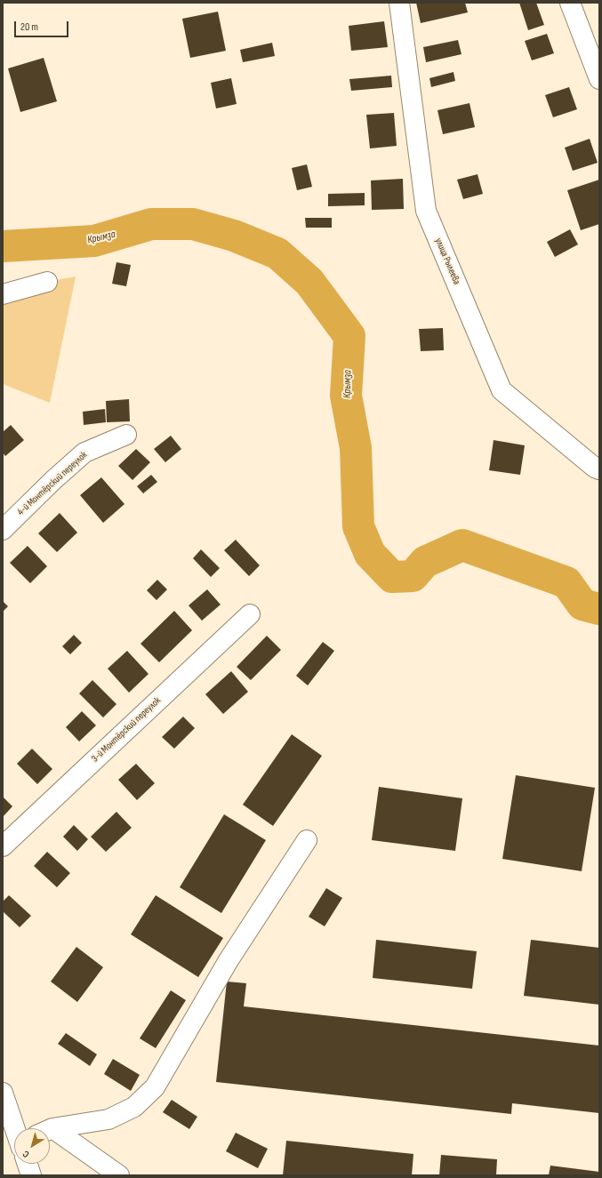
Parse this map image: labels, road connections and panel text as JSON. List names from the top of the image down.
{
  "streets": {
    "street": ["улица Рылеева", "4-й Монтёрский переулок", "3-й Монтёрский переулок"]
  },
  "water": ["Крымза"],
  "scale_bar": "20 m",
  "north": "bottom left"
}
